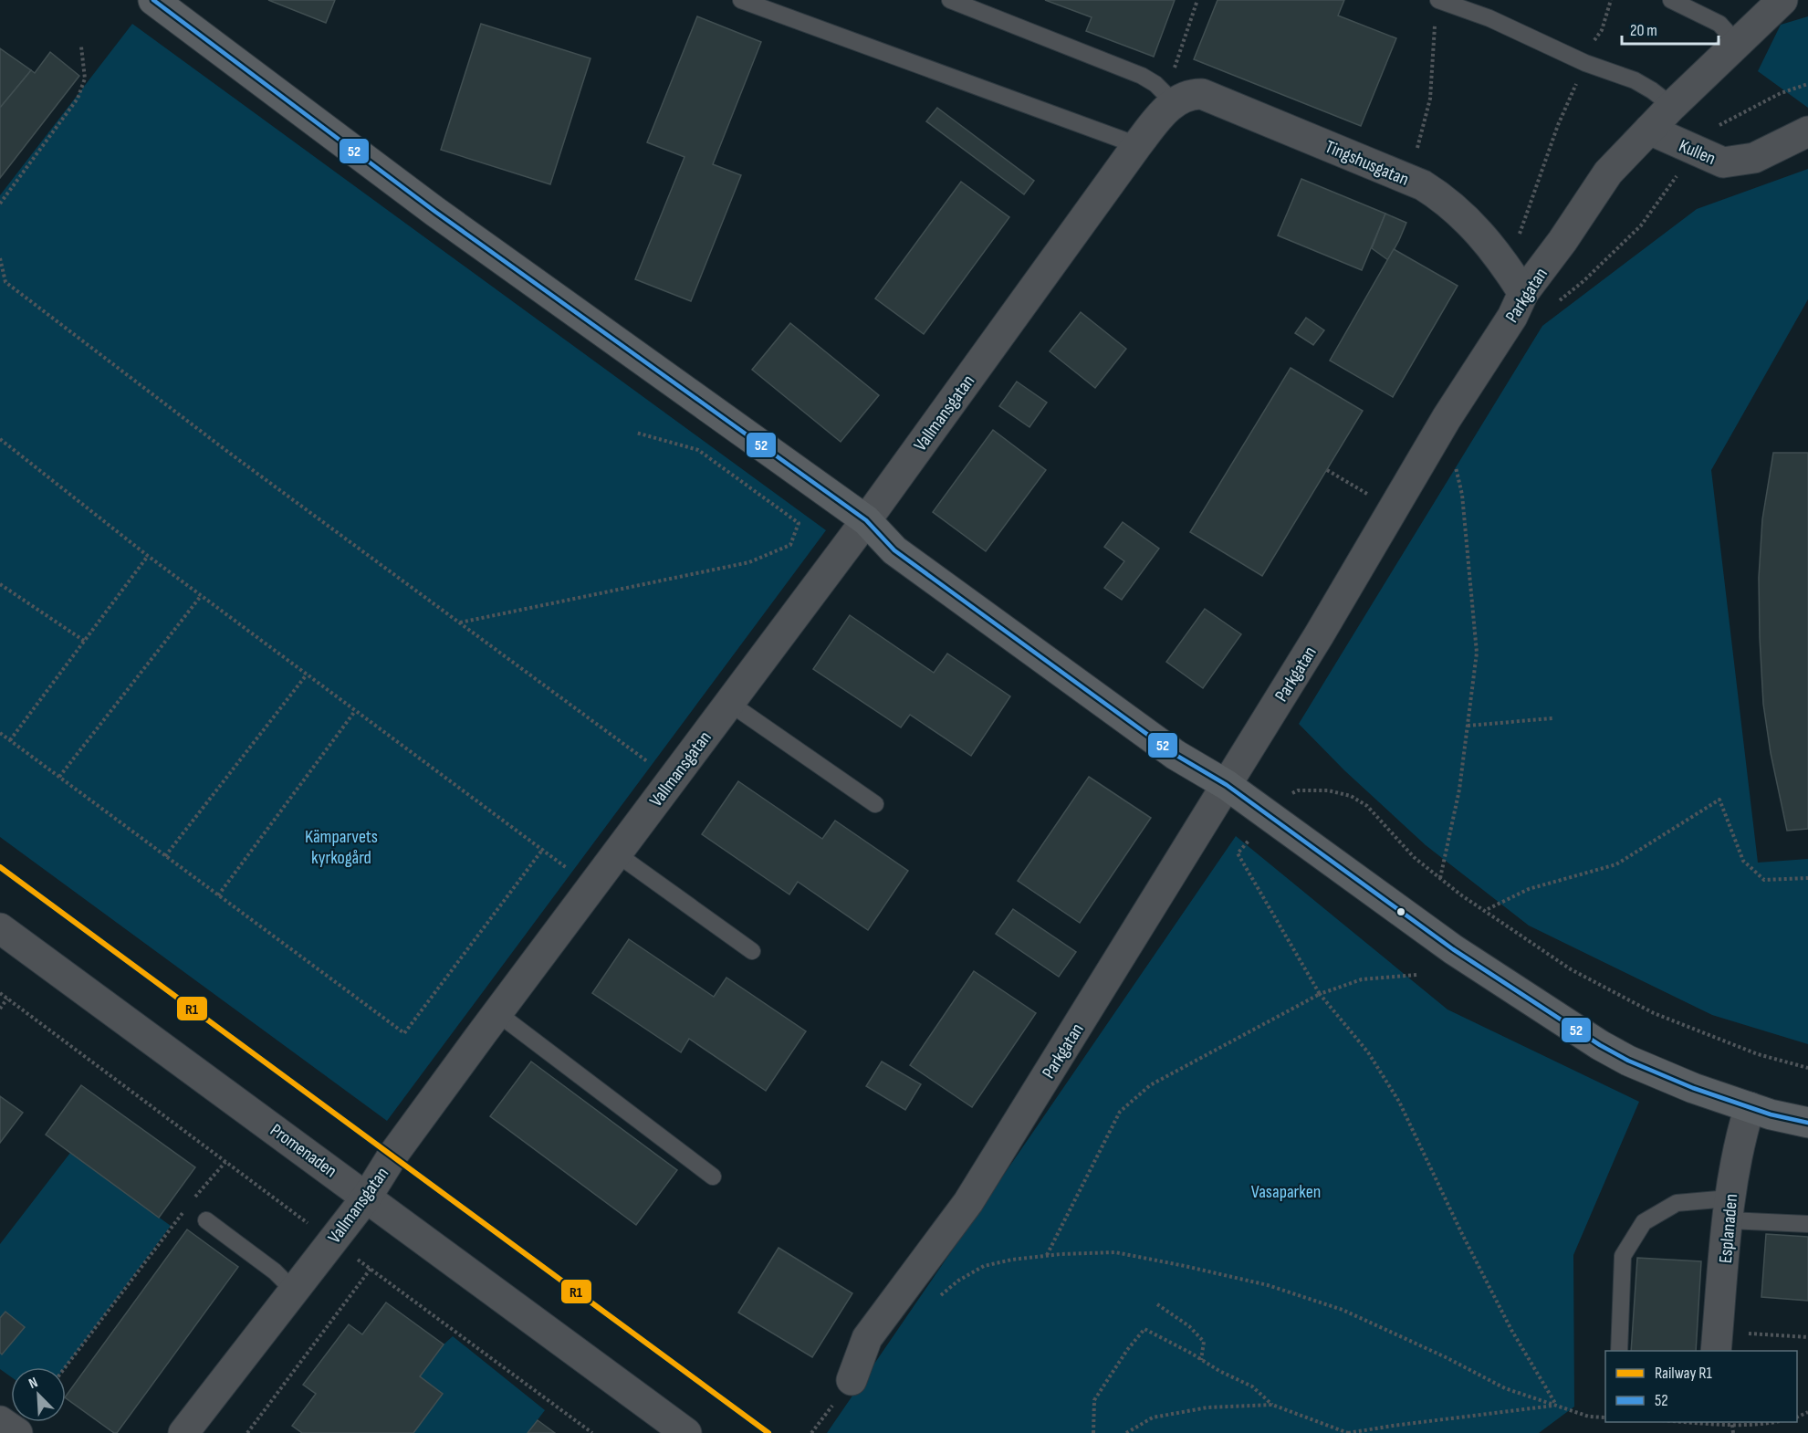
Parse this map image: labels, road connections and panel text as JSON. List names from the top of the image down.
{
  "streets": {
    "street": [
      "Kullen",
      "Tingshusgatan",
      "Parkgatan",
      "Vallmansgatan",
      "Promenaden",
      "Esplanaden"
    ]
  },
  "crossings": [
    ["Kullen", "Parkgatan"],
    ["Tingshusgatan", "Parkgatan"],
    ["Tingshusgatan", "Vallmansgatan"],
    ["Vallmansgatan", "Promenaden"]
  ],
  "parks": ["Kämparvets kyrkogård", "Vasaparken"],
  "lines": ["transit line 52", "rail line R1"],
  "legend": ["Railway R1", "52"],
  "scale_bar": "20 m",
  "north": "top left"
}
